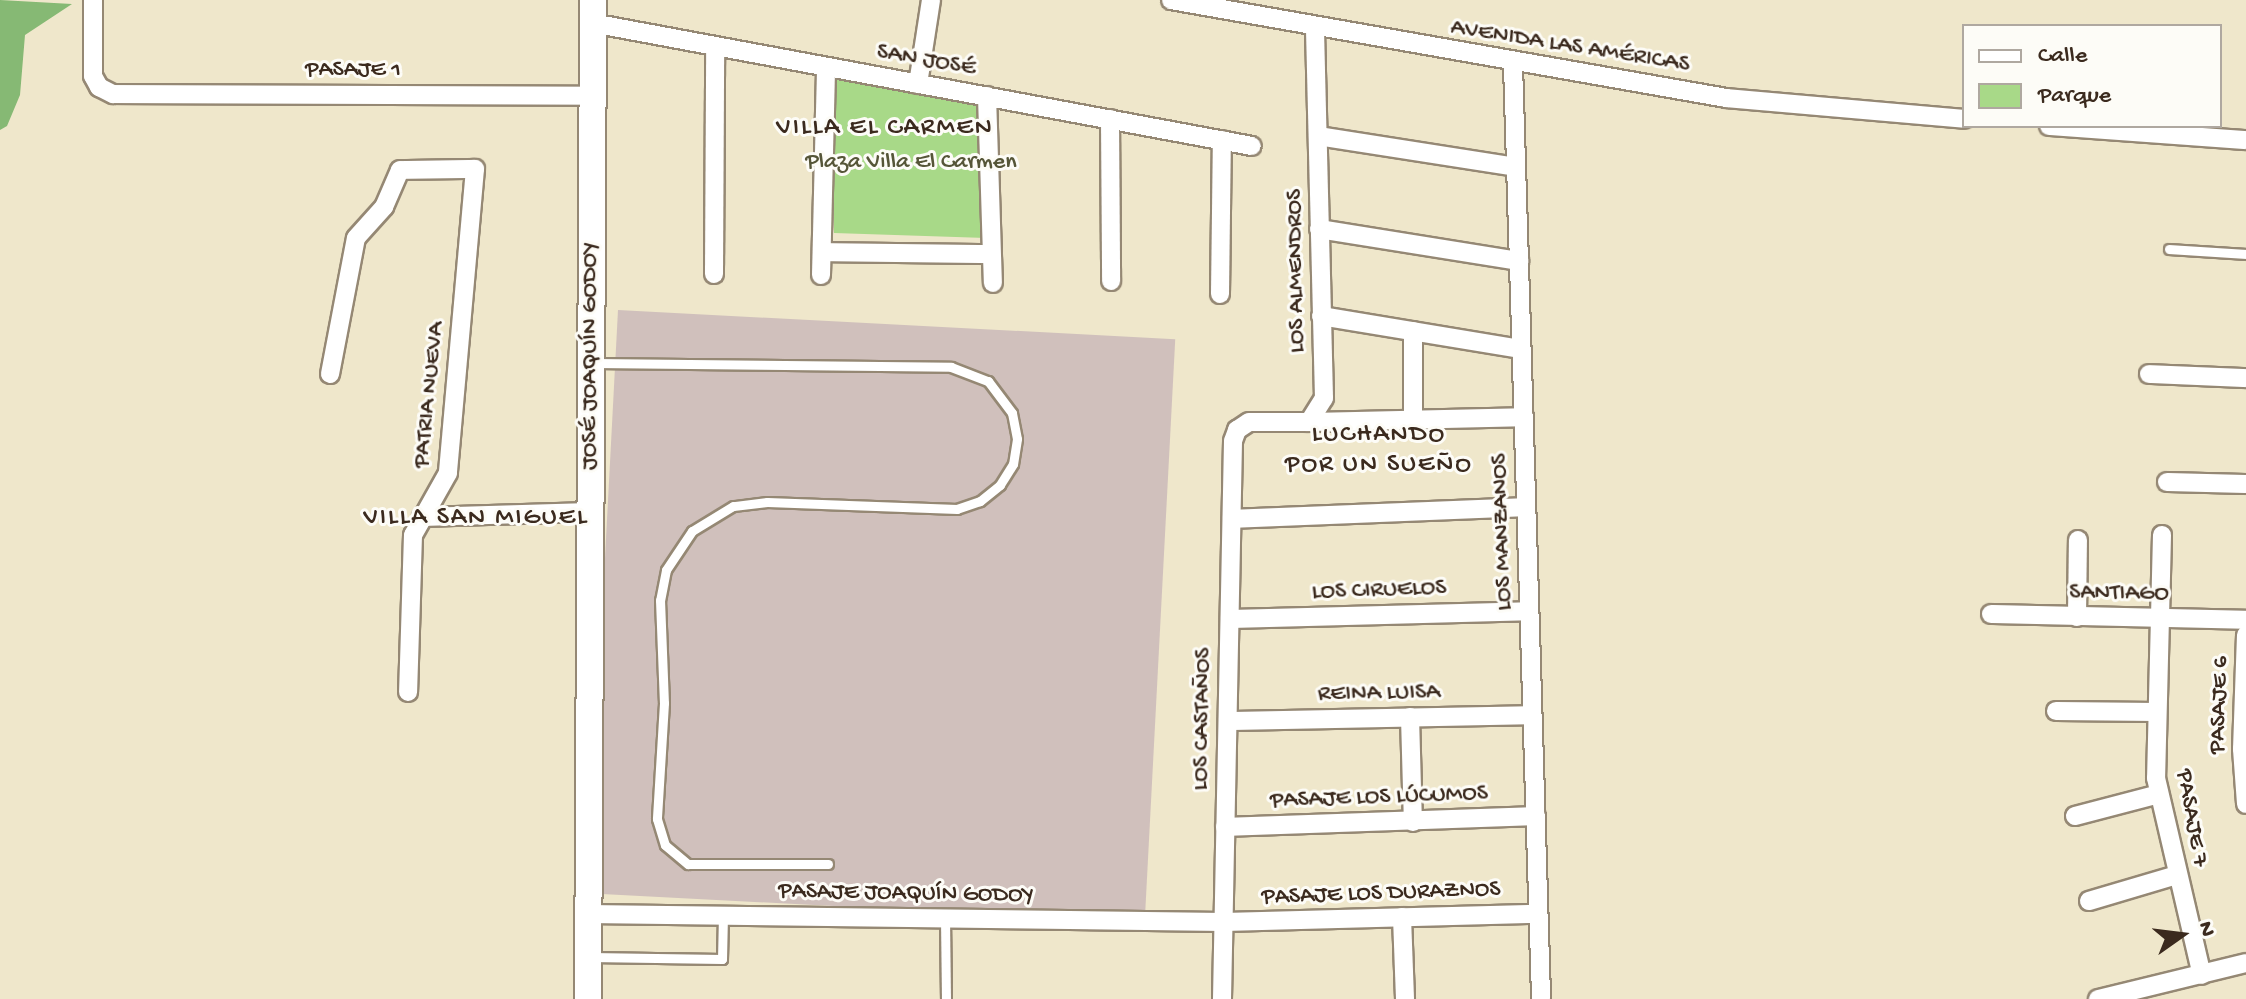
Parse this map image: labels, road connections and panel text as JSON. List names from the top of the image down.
{
  "streets": {
    "street": [
      "AVENIDA LAS AMÉRICAS",
      "SAN JOSÉ",
      "PASAJE 1",
      "LOS ALMENDROS",
      "JOSÉ JOAQUÍN GODOY",
      "PATRIA NUEVA",
      "LOS MANZANOS",
      "LOS CIRUELOS",
      "SANTIAGO",
      "REINA LUISA",
      "PASAJE 6",
      "LOS CASTAÑOS",
      "PASAJE LOS LÚCUMOS",
      "PASAJE 7",
      "PASAJE JOAQUÍN GODOY",
      "PASAJE LOS DURAZNOS"
    ]
  },
  "crossings": [
    ["AVENIDA LAS AMÉRICAS", "LOS ALMENDROS"],
    ["AVENIDA LAS AMÉRICAS", "LOS MANZANOS"],
    ["SAN JOSÉ", "JOSÉ JOAQUÍN GODOY"],
    ["PASAJE 1", "JOSÉ JOAQUÍN GODOY"],
    ["LOS ALMENDROS", "LOS CASTAÑOS"],
    ["JOSÉ JOAQUÍN GODOY", "PASAJE JOAQUÍN GODOY"],
    ["LOS MANZANOS", "LOS CIRUELOS"],
    ["LOS MANZANOS", "REINA LUISA"],
    ["LOS MANZANOS", "PASAJE LOS LÚCUMOS"],
    ["LOS MANZANOS", "PASAJE LOS DURAZNOS"],
    ["LOS CIRUELOS", "LOS CASTAÑOS"],
    ["SANTIAGO", "PASAJE 7"],
    ["REINA LUISA", "LOS CASTAÑOS"],
    ["LOS CASTAÑOS", "PASAJE LOS LÚCUMOS"],
    ["LOS CASTAÑOS", "PASAJE JOAQUÍN GODOY"],
    ["LOS CASTAÑOS", "PASAJE LOS DURAZNOS"],
    ["PASAJE JOAQUÍN GODOY", "PASAJE LOS DURAZNOS"]
  ],
  "districts": ["VILLA EL CARMEN", "LUCHANDO POR UN SUEÑO", "VILLA SAN MIGUEL"],
  "parks": ["Plaza Villa El Carmen"],
  "legend": ["Calle", "Parque"],
  "north": "right"
}
